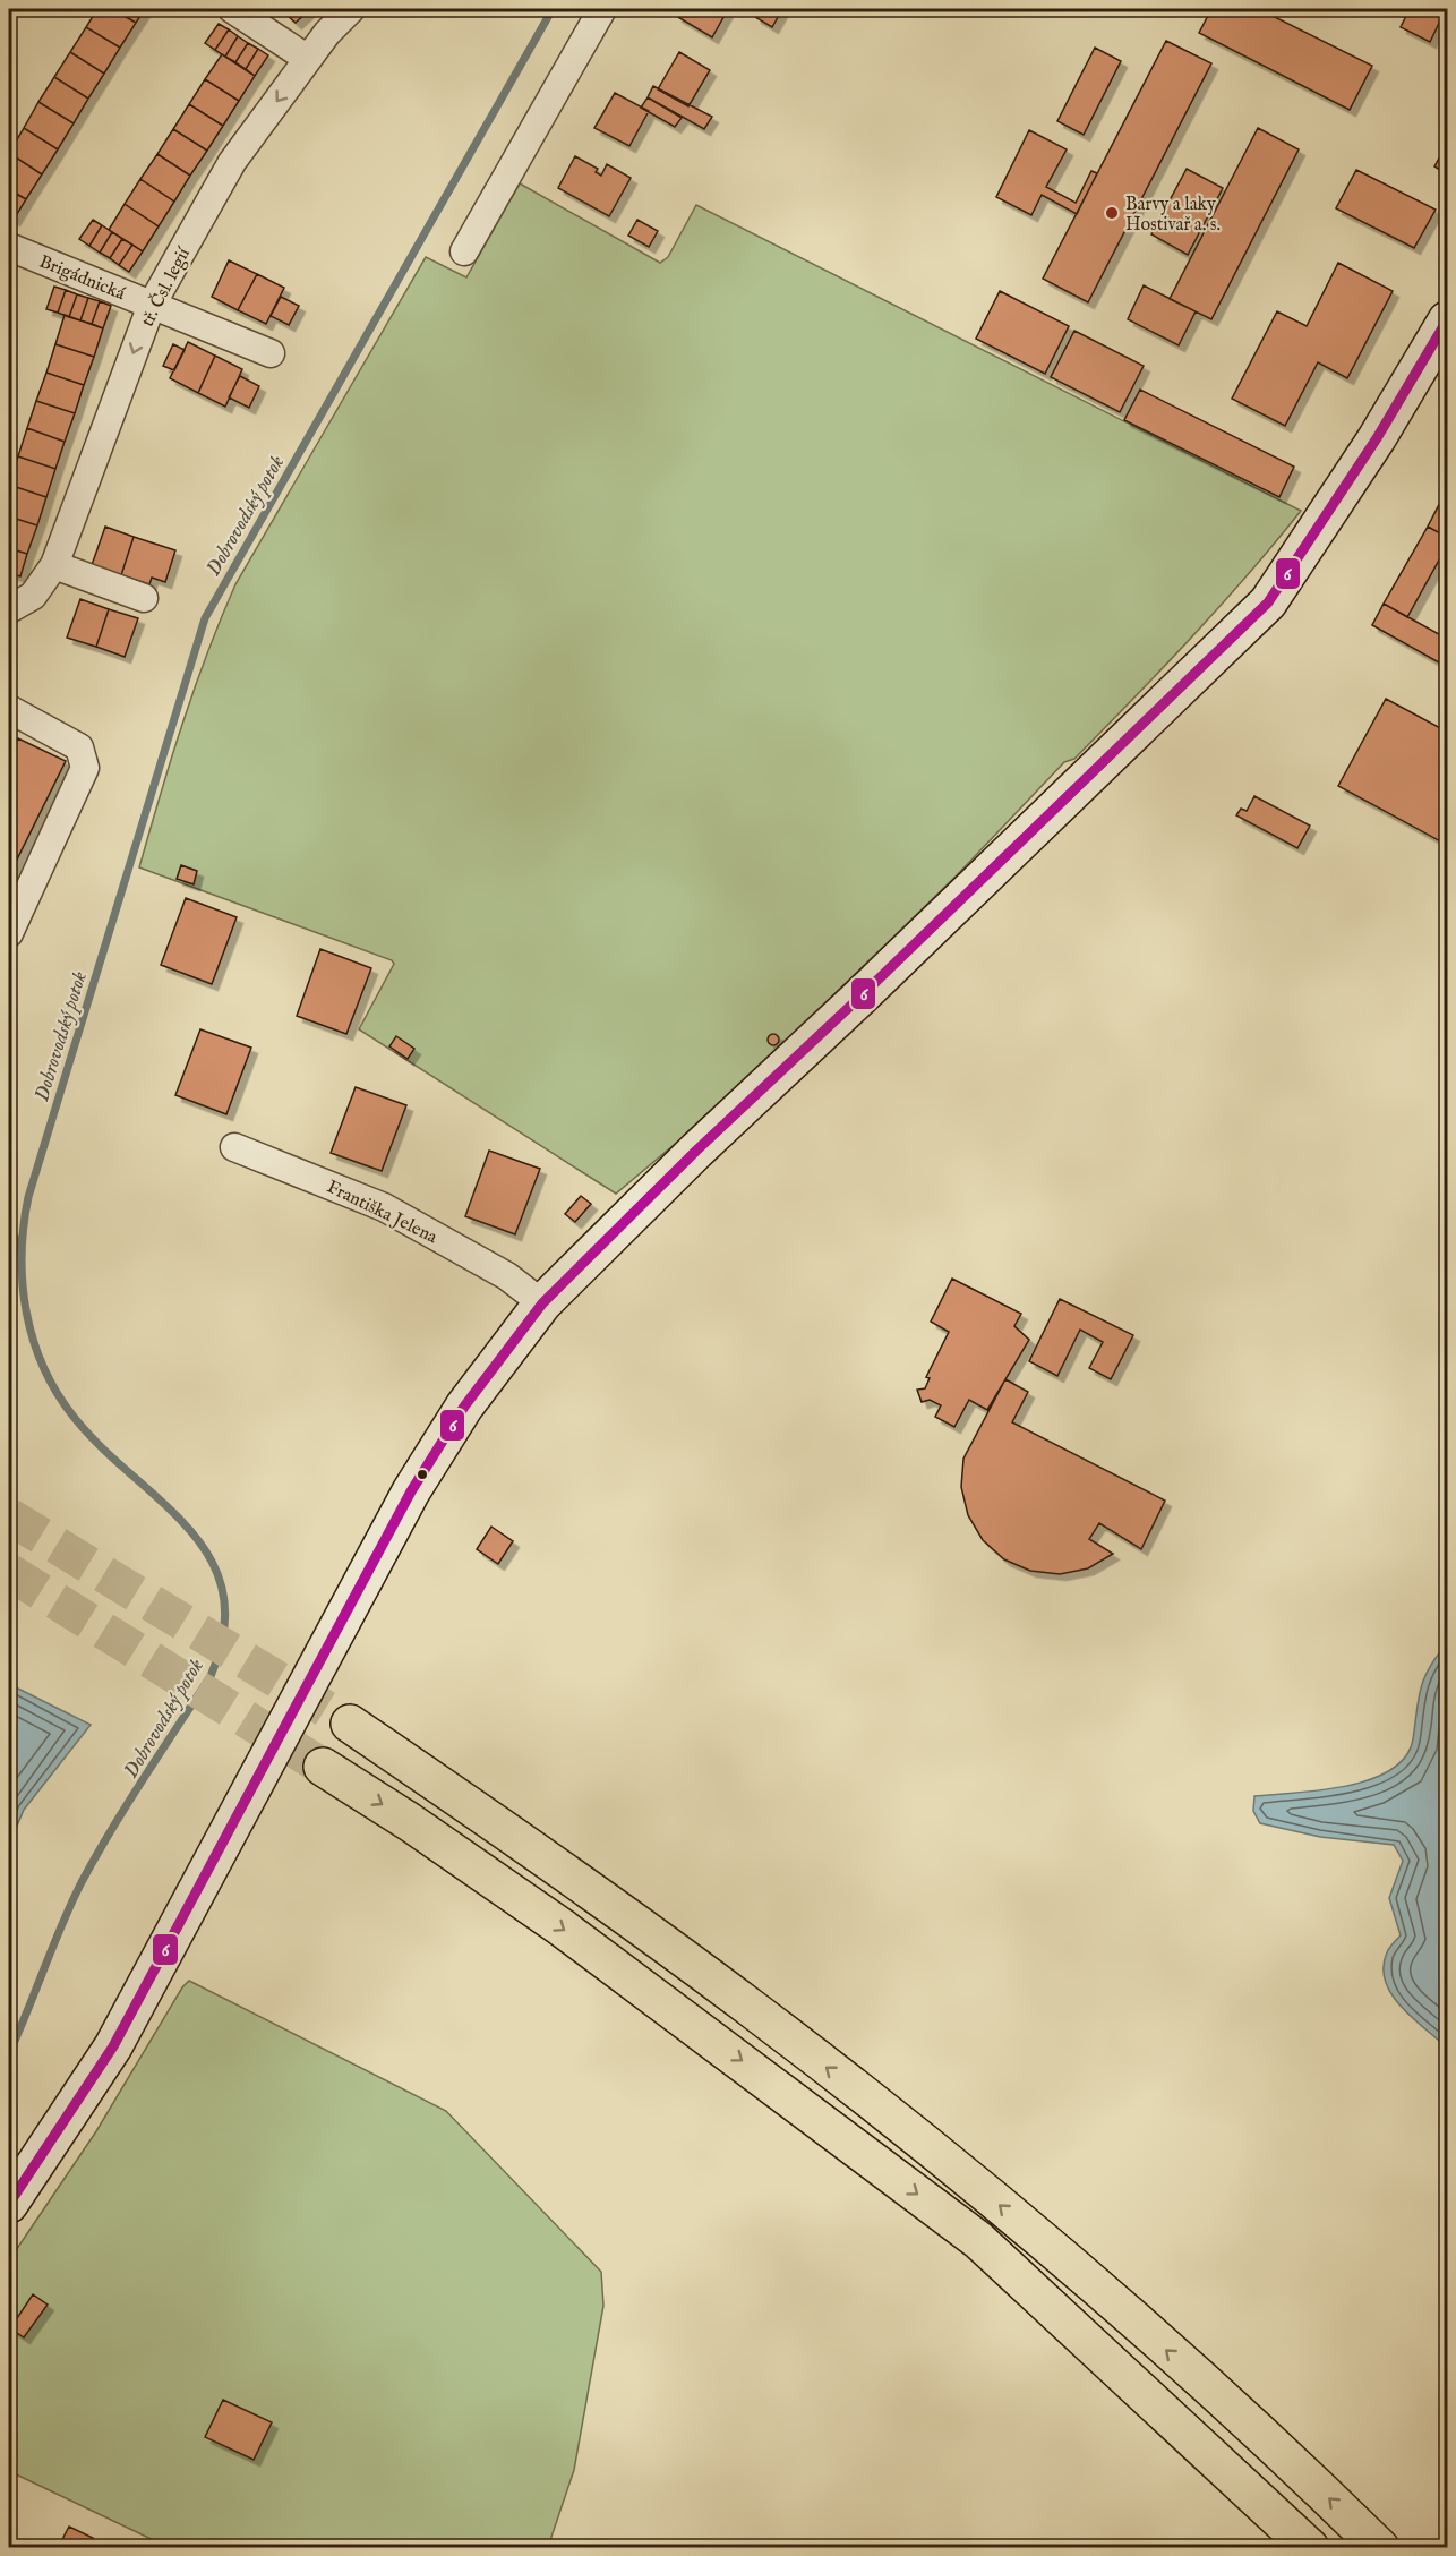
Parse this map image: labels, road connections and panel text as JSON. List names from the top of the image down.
{
  "streets": {
    "street": ["Brigádnická", "tř. Čsl. legií", "Františka Jelena"]
  },
  "crossings": [
    ["Brigádnická", "tř. Čsl. legií"]
  ],
  "one_way": ["tř. Čsl. legií"],
  "water": ["Dobrovodský potok"],
  "places": ["Barvy a laky Hostivař a. s."],
  "lines": ["transit line 6"]
}
